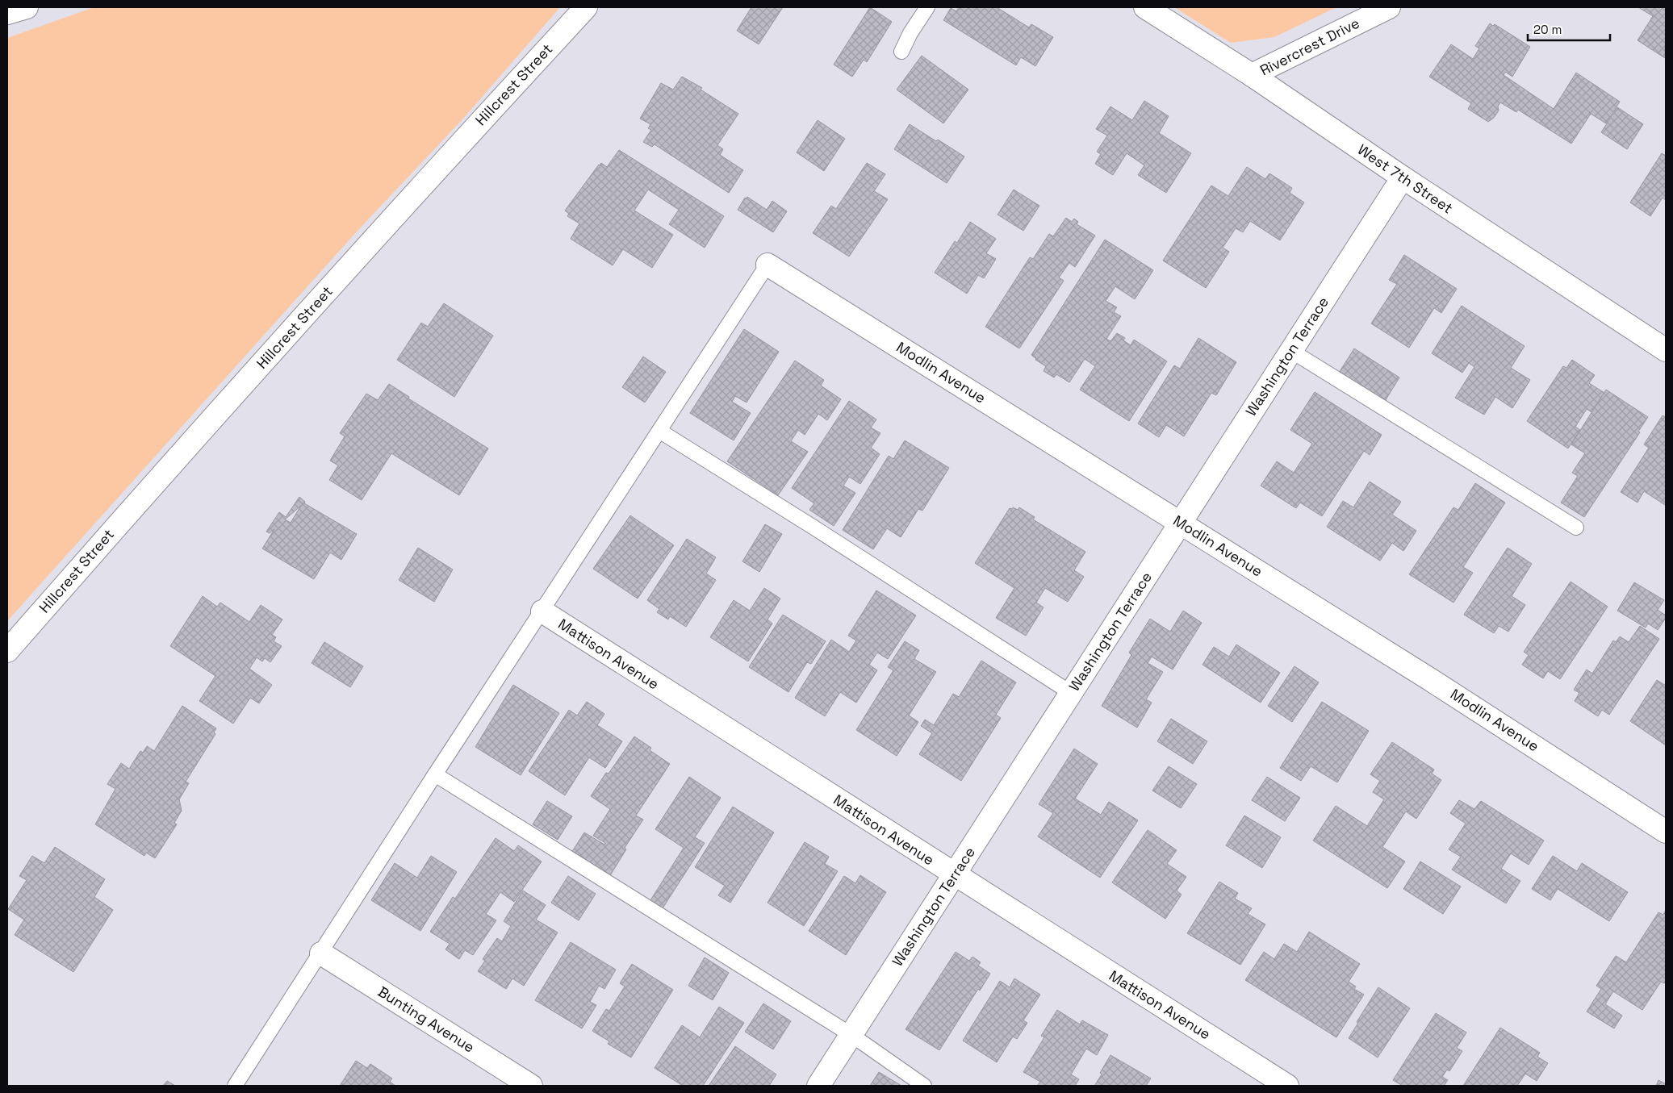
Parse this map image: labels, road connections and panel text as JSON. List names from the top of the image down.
{
  "streets": {
    "street": [
      "Rivercrest Drive",
      "Hillcrest Street",
      "West 7th Street",
      "Washington Terrace",
      "Modlin Avenue",
      "Mattison Avenue",
      "Bunting Avenue"
    ]
  },
  "crossings": [
    ["Rivercrest Drive", "West 7th Street"],
    ["West 7th Street", "Washington Terrace"],
    ["Washington Terrace", "Modlin Avenue"],
    ["Washington Terrace", "Mattison Avenue"]
  ],
  "scale_bar": "20 m"
}
